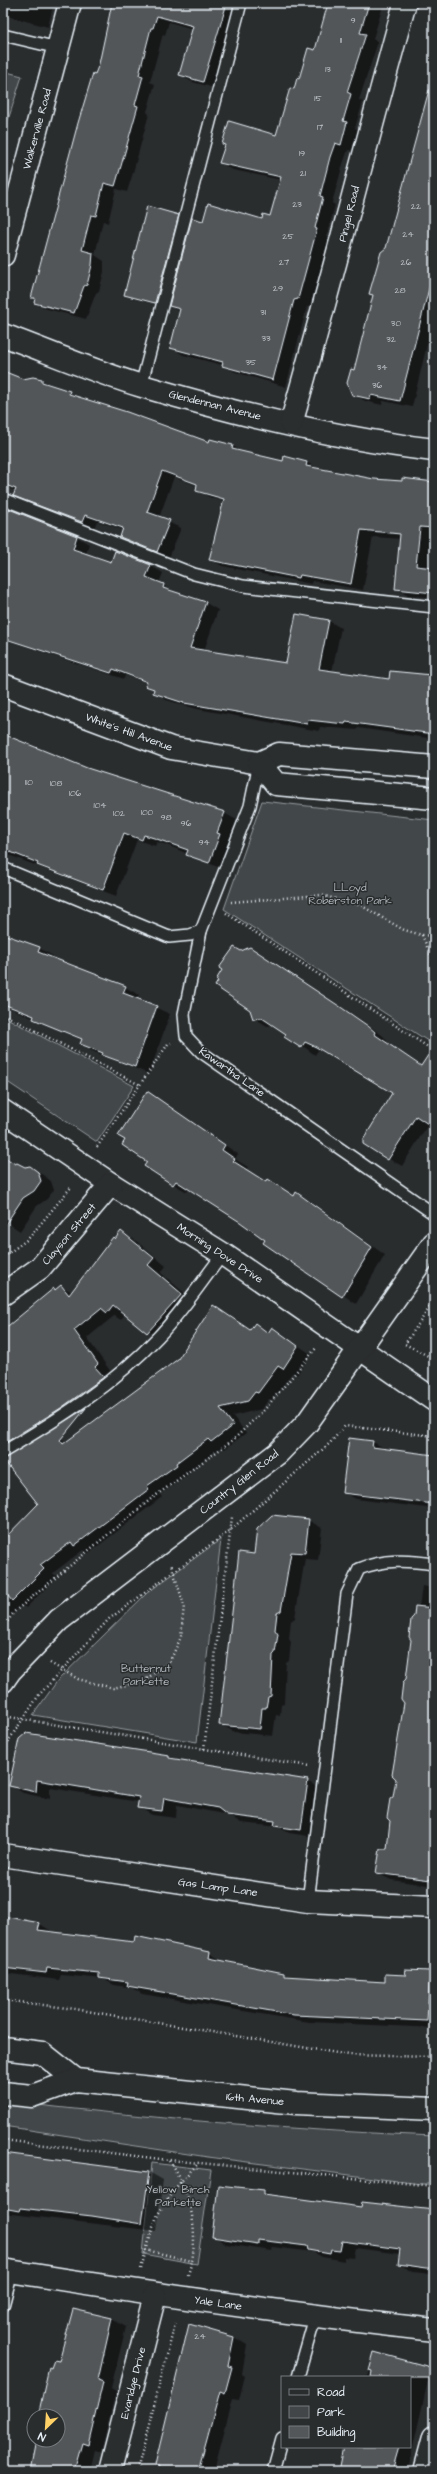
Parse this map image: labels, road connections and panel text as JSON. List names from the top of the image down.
{
  "streets": {
    "street": [
      "Walkerville Road",
      "Pingel Road",
      "Glendennan Avenue",
      "White's Hill Avenue",
      "Clayson Street",
      "Morning Dove Drive",
      "Country Glen Road",
      "Gas Lamp Lane",
      "16th Avenue",
      "Yale Lane",
      "Evaridge Drive"
    ],
    "lane": ["Kawartha Lane"]
  },
  "crossings": [
    ["Pingel Road", "Glendennan Avenue"],
    ["Clayson Street", "Morning Dove Drive"],
    ["Morning Dove Drive", "Country Glen Road"],
    ["Yale Lane", "Evaridge Drive"]
  ],
  "parks": ["LLoyd Roberston Park", "Butternut Parkette", "Yellow Birch Parkette"],
  "house_numbers": [
    "9",
    "11",
    "13",
    "15",
    "17",
    "19",
    "21",
    "23",
    "22",
    "24",
    "25",
    "27",
    "26",
    "29",
    "28",
    "31",
    "30",
    "33",
    "32",
    "35",
    "34",
    "36",
    "110",
    "108",
    "106",
    "104",
    "100",
    "102",
    "98",
    "96",
    "94",
    "24"
  ],
  "legend": ["Road", "Park", "Building"],
  "north": "bottom left"
}
